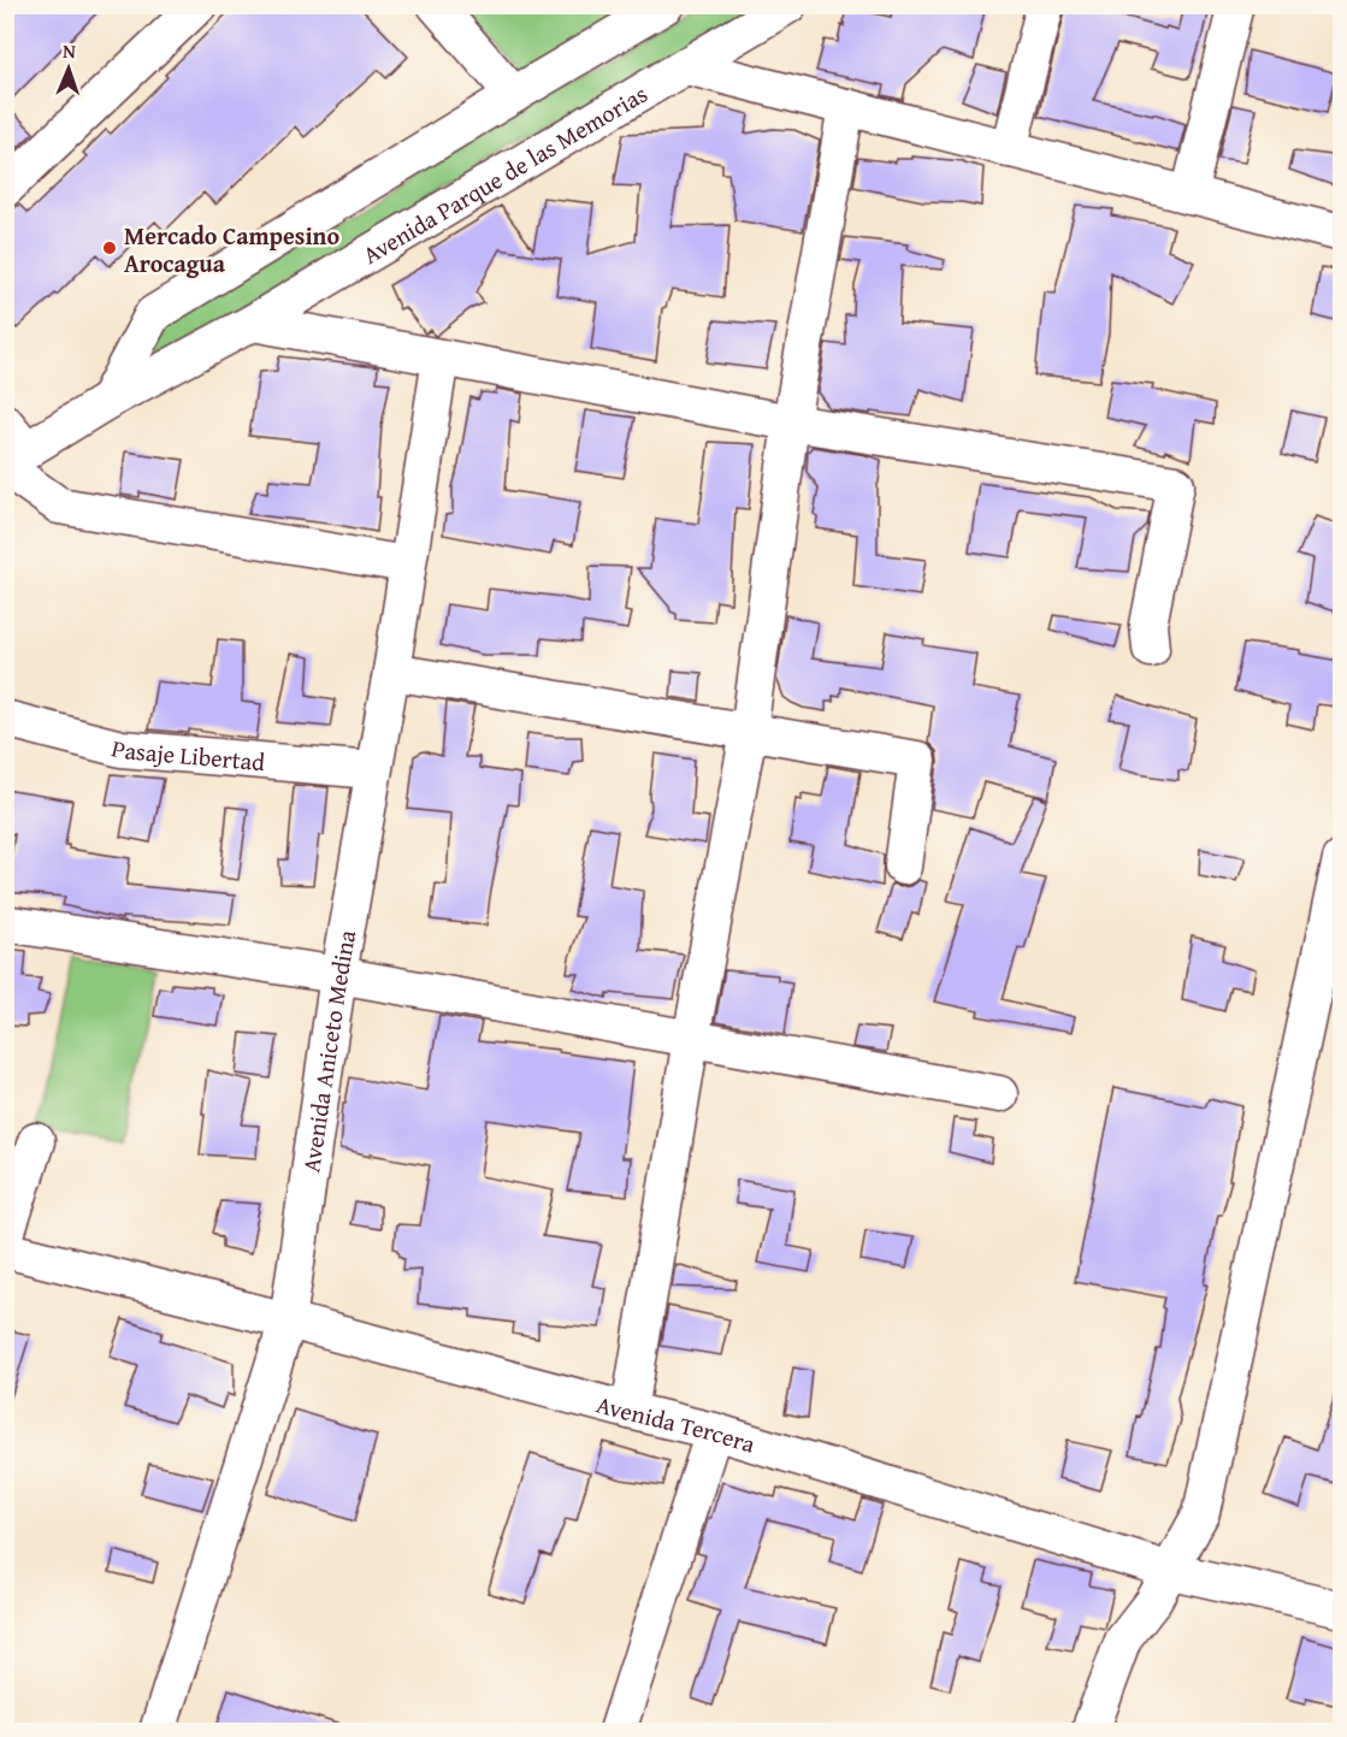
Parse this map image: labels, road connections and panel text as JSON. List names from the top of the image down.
{
  "streets": {
    "street": [
      "Avenida Parque de las Memorias",
      "Pasaje Libertad",
      "Avenida Aniceto Medina",
      "Avenida Tercera"
    ]
  },
  "crossings": [
    ["Pasaje Libertad", "Avenida Aniceto Medina"],
    ["Avenida Aniceto Medina", "Avenida Tercera"]
  ],
  "places": ["Mercado Campesino Arocagua"],
  "north": "top"
}
